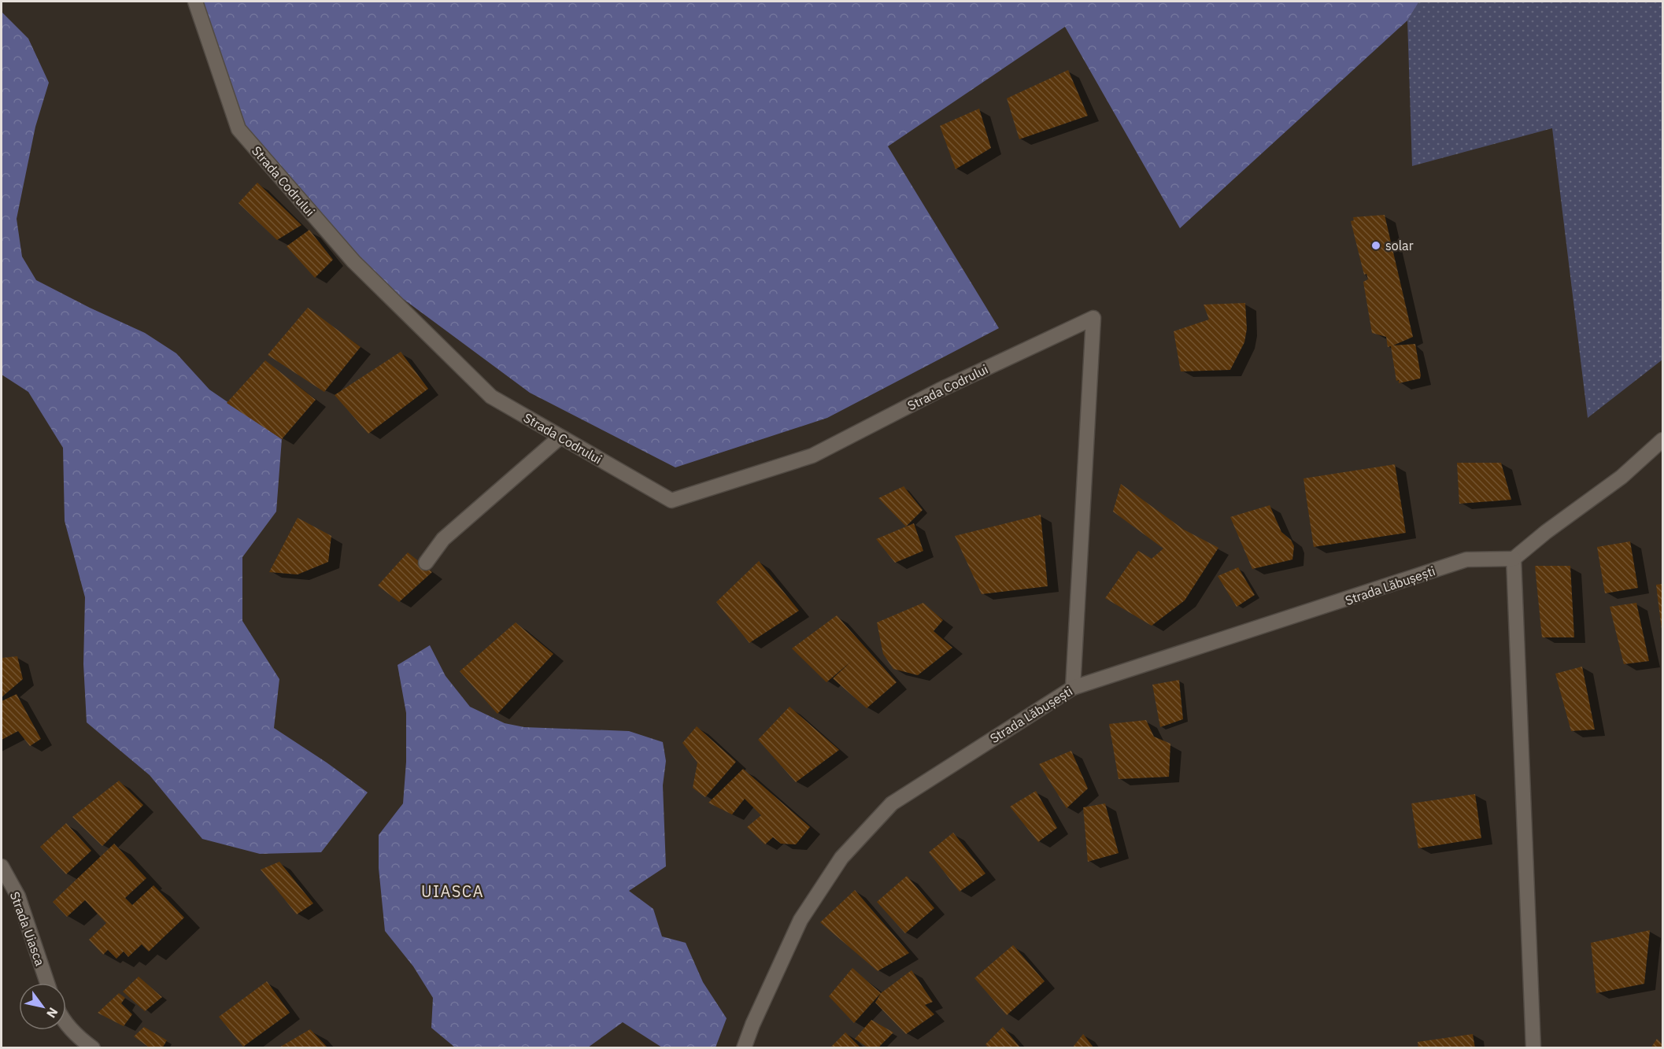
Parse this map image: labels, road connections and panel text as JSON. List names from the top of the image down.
{
  "streets": {
    "street": ["Strada Codrului", "Strada Lăbușești", "Strada Uiasca"]
  },
  "crossings": [
    ["Strada Codrului", "Strada Lăbușești"]
  ],
  "districts": ["UIASCA"],
  "places": ["solar"],
  "north": "bottom right"
}
